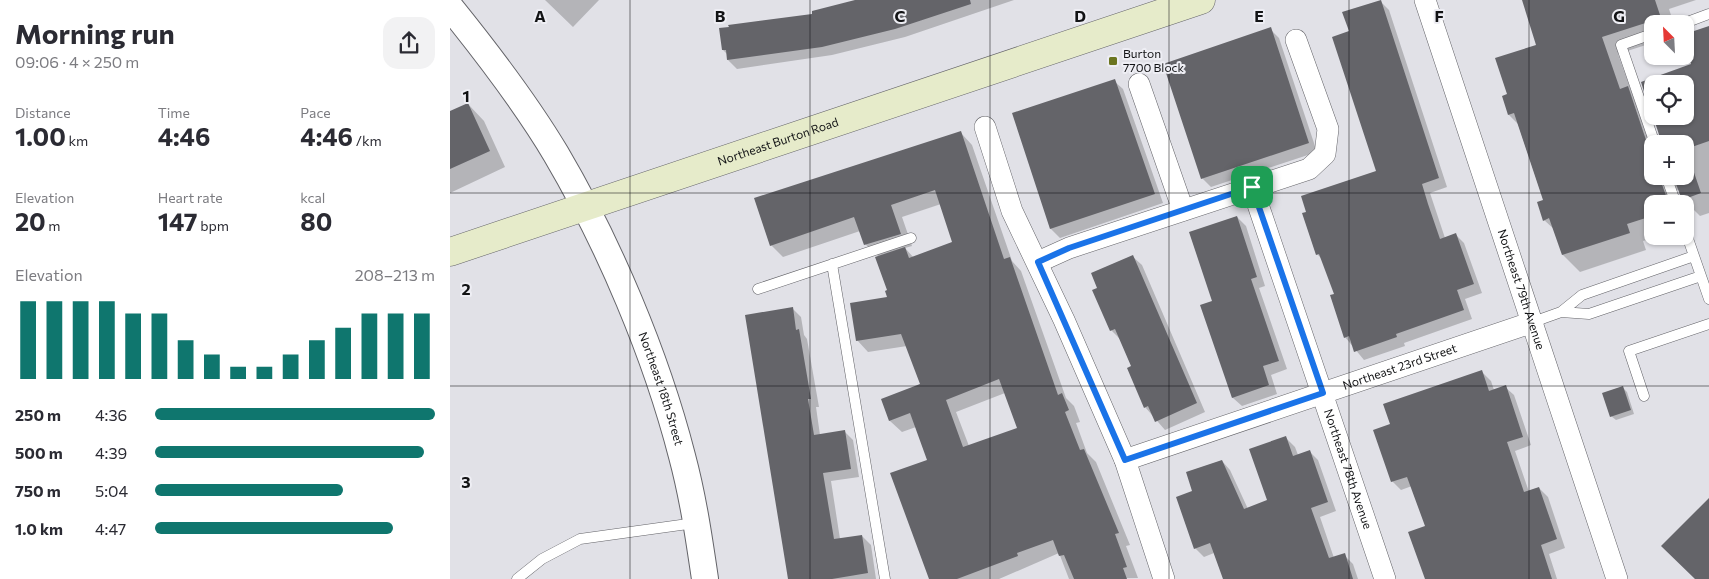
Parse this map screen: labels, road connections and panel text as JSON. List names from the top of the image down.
{
  "streets": {
    "main road": ["Northeast Burton Road"],
    "street": [
      "Northeast 79th Avenue",
      "Northeast 23rd Street",
      "Northeast 18th Street",
      "Northeast 78th Avenue"
    ]
  },
  "crossings": [
    ["Northeast Burton Road", "Northeast 18th Street"],
    ["Northeast 79th Avenue", "Northeast 23rd Street"],
    ["Northeast 23rd Street", "Northeast 78th Avenue"]
  ],
  "places": {
    "transit": ["Burton 7700 Block"]
  },
  "north": "top left",
  "page": {
    "heading": ["Morning run", "09:06 · 4 × 250 m"],
    "map_buttons": ["+", "−"],
    "stats": [
      ["Distance", "1.00 km"],
      ["Time", "4:46"],
      ["Pace", "4:46 /km"],
      ["Elevation", "20 m"],
      ["Heart rate", "147 bpm"],
      ["kcal", "80"]
    ],
    "chart": ["Elevation", "208–213 m"],
    "list": [
      {
        "name": "250 m",
        "note": "4:36"
      },
      {
        "name": "500 m",
        "note": "4:39"
      },
      {
        "name": "750 m",
        "note": "5:04"
      },
      {
        "name": "1.0 km",
        "note": "4:47"
      }
    ]
  },
  "grid": {
    "columns": [
      "A",
      "B",
      "C",
      "D",
      "E",
      "F",
      "G"
    ],
    "rows": ["1", "2", "3"]
  }
}
